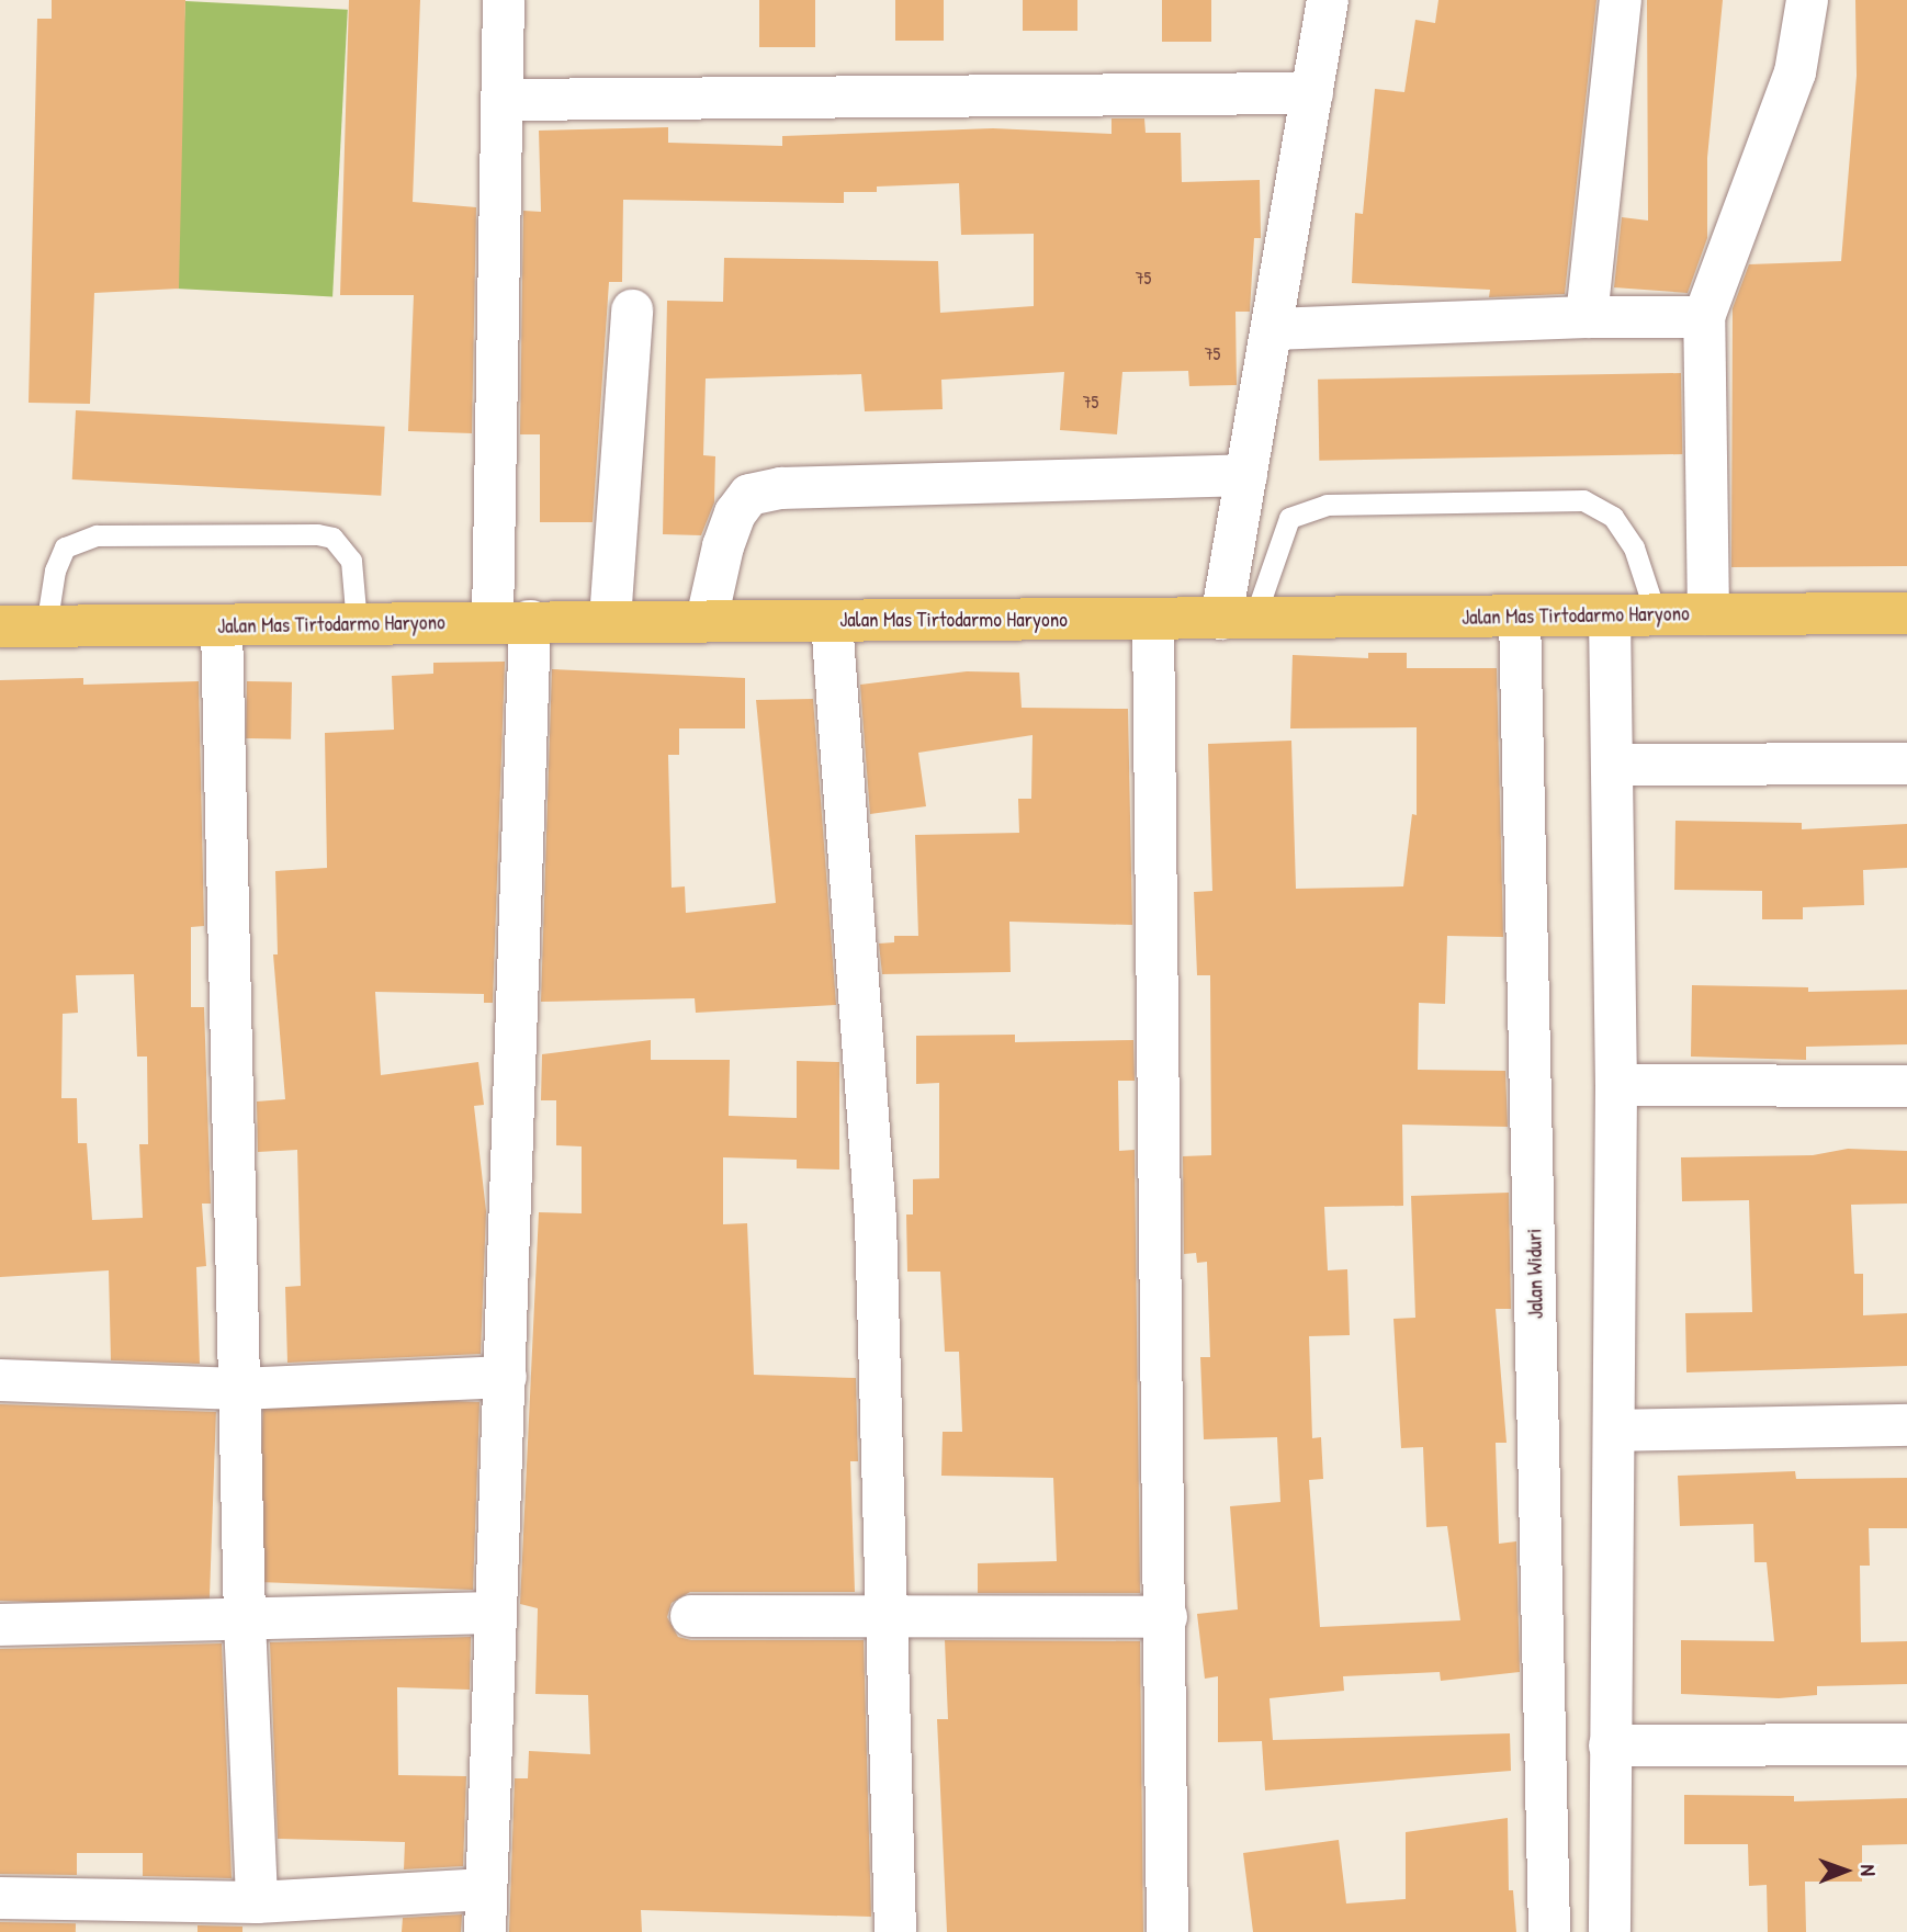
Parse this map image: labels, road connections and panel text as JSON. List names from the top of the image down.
{
  "streets": {
    "highway": ["Jalan Mas Tirtodarmo Haryono"],
    "street": ["Jalan Widuri"]
  },
  "crossings": [
    ["Jalan Mas Tirtodarmo Haryono", "Jalan Widuri"]
  ],
  "house_numbers": ["75", "75", "75"],
  "north": "right"
}
